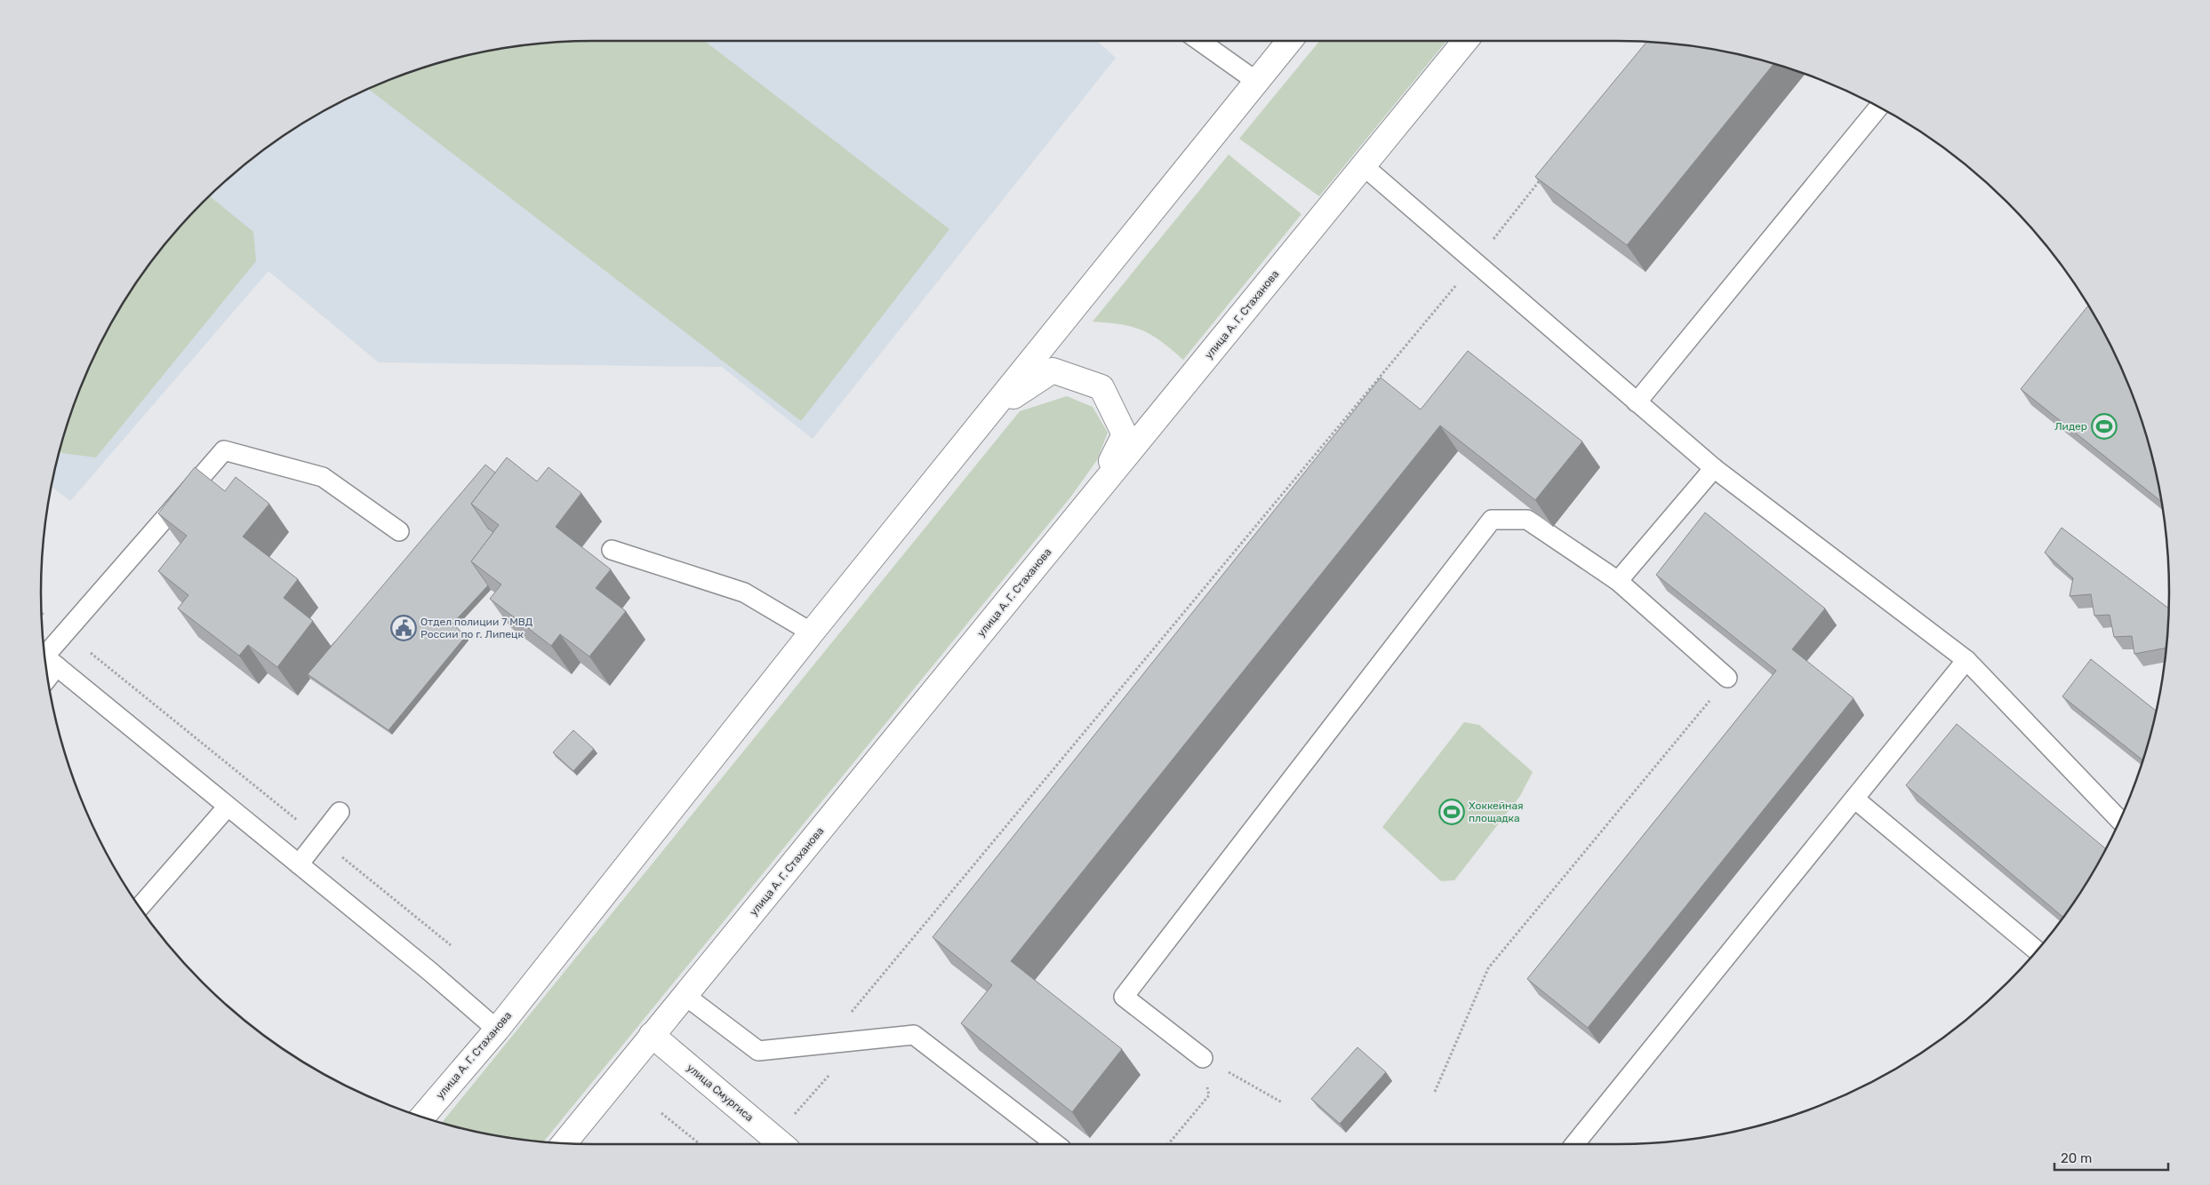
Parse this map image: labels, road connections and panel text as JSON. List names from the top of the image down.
{
  "streets": {
    "main road": ["улица А. Г. Стаханова", "улица Смургиса"]
  },
  "crossings": [
    ["улица А. Г. Стаханова", "улица Смургиса"]
  ],
  "places": {
    "sports": ["Лидер", "Хоккейная площадка"],
    "public building": ["Отдел полиции 7 МВД России по г. Липецк"]
  },
  "scale_bar": "20 m"
}
